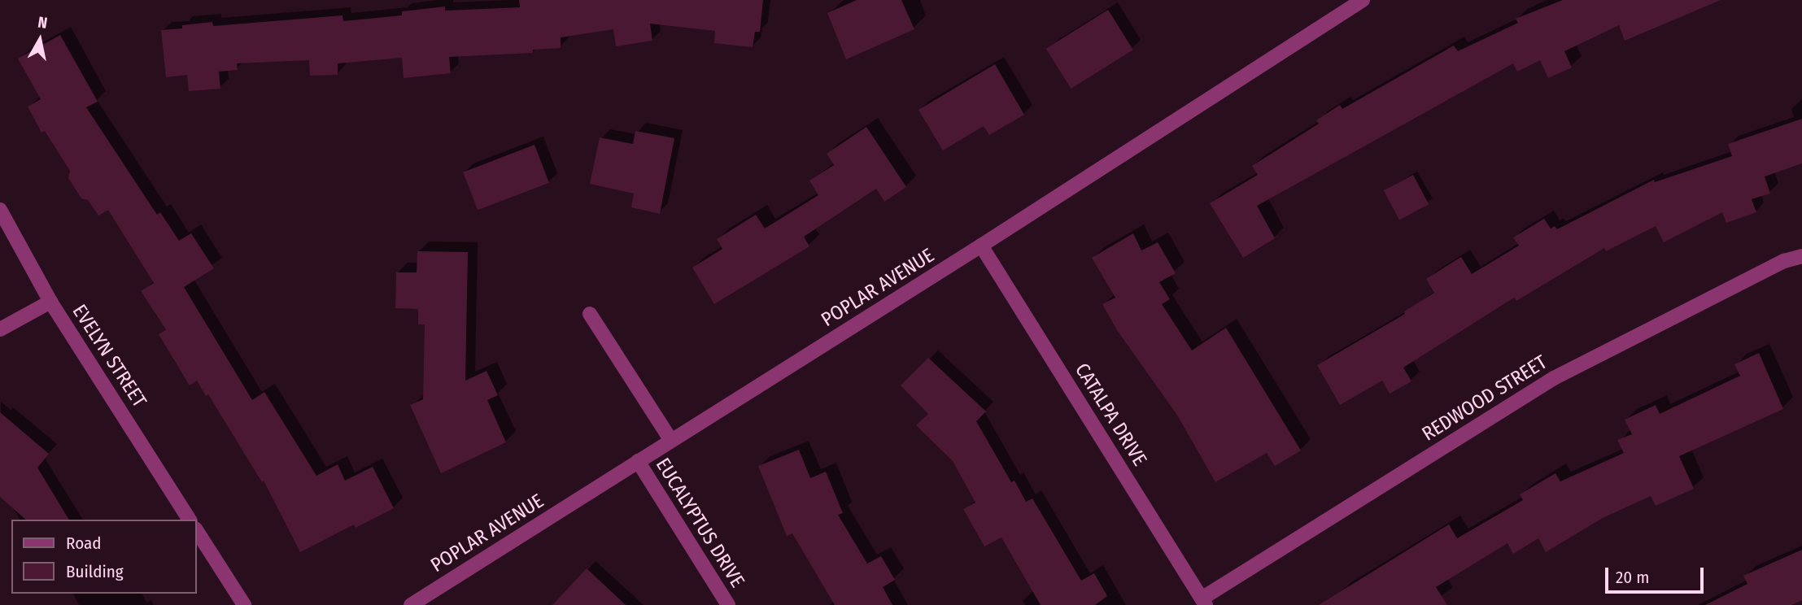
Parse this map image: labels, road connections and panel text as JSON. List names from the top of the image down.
{
  "streets": {
    "street": [
      "POPLAR AVENUE",
      "EVELYN STREET",
      "REDWOOD STREET",
      "CATALPA DRIVE",
      "EUCALYPTUS DRIVE"
    ]
  },
  "crossings": [
    ["POPLAR AVENUE", "CATALPA DRIVE"],
    ["POPLAR AVENUE", "EUCALYPTUS DRIVE"],
    ["REDWOOD STREET", "CATALPA DRIVE"]
  ],
  "legend": ["Road", "Building"],
  "scale_bar": "20 m",
  "north": "top"
}
